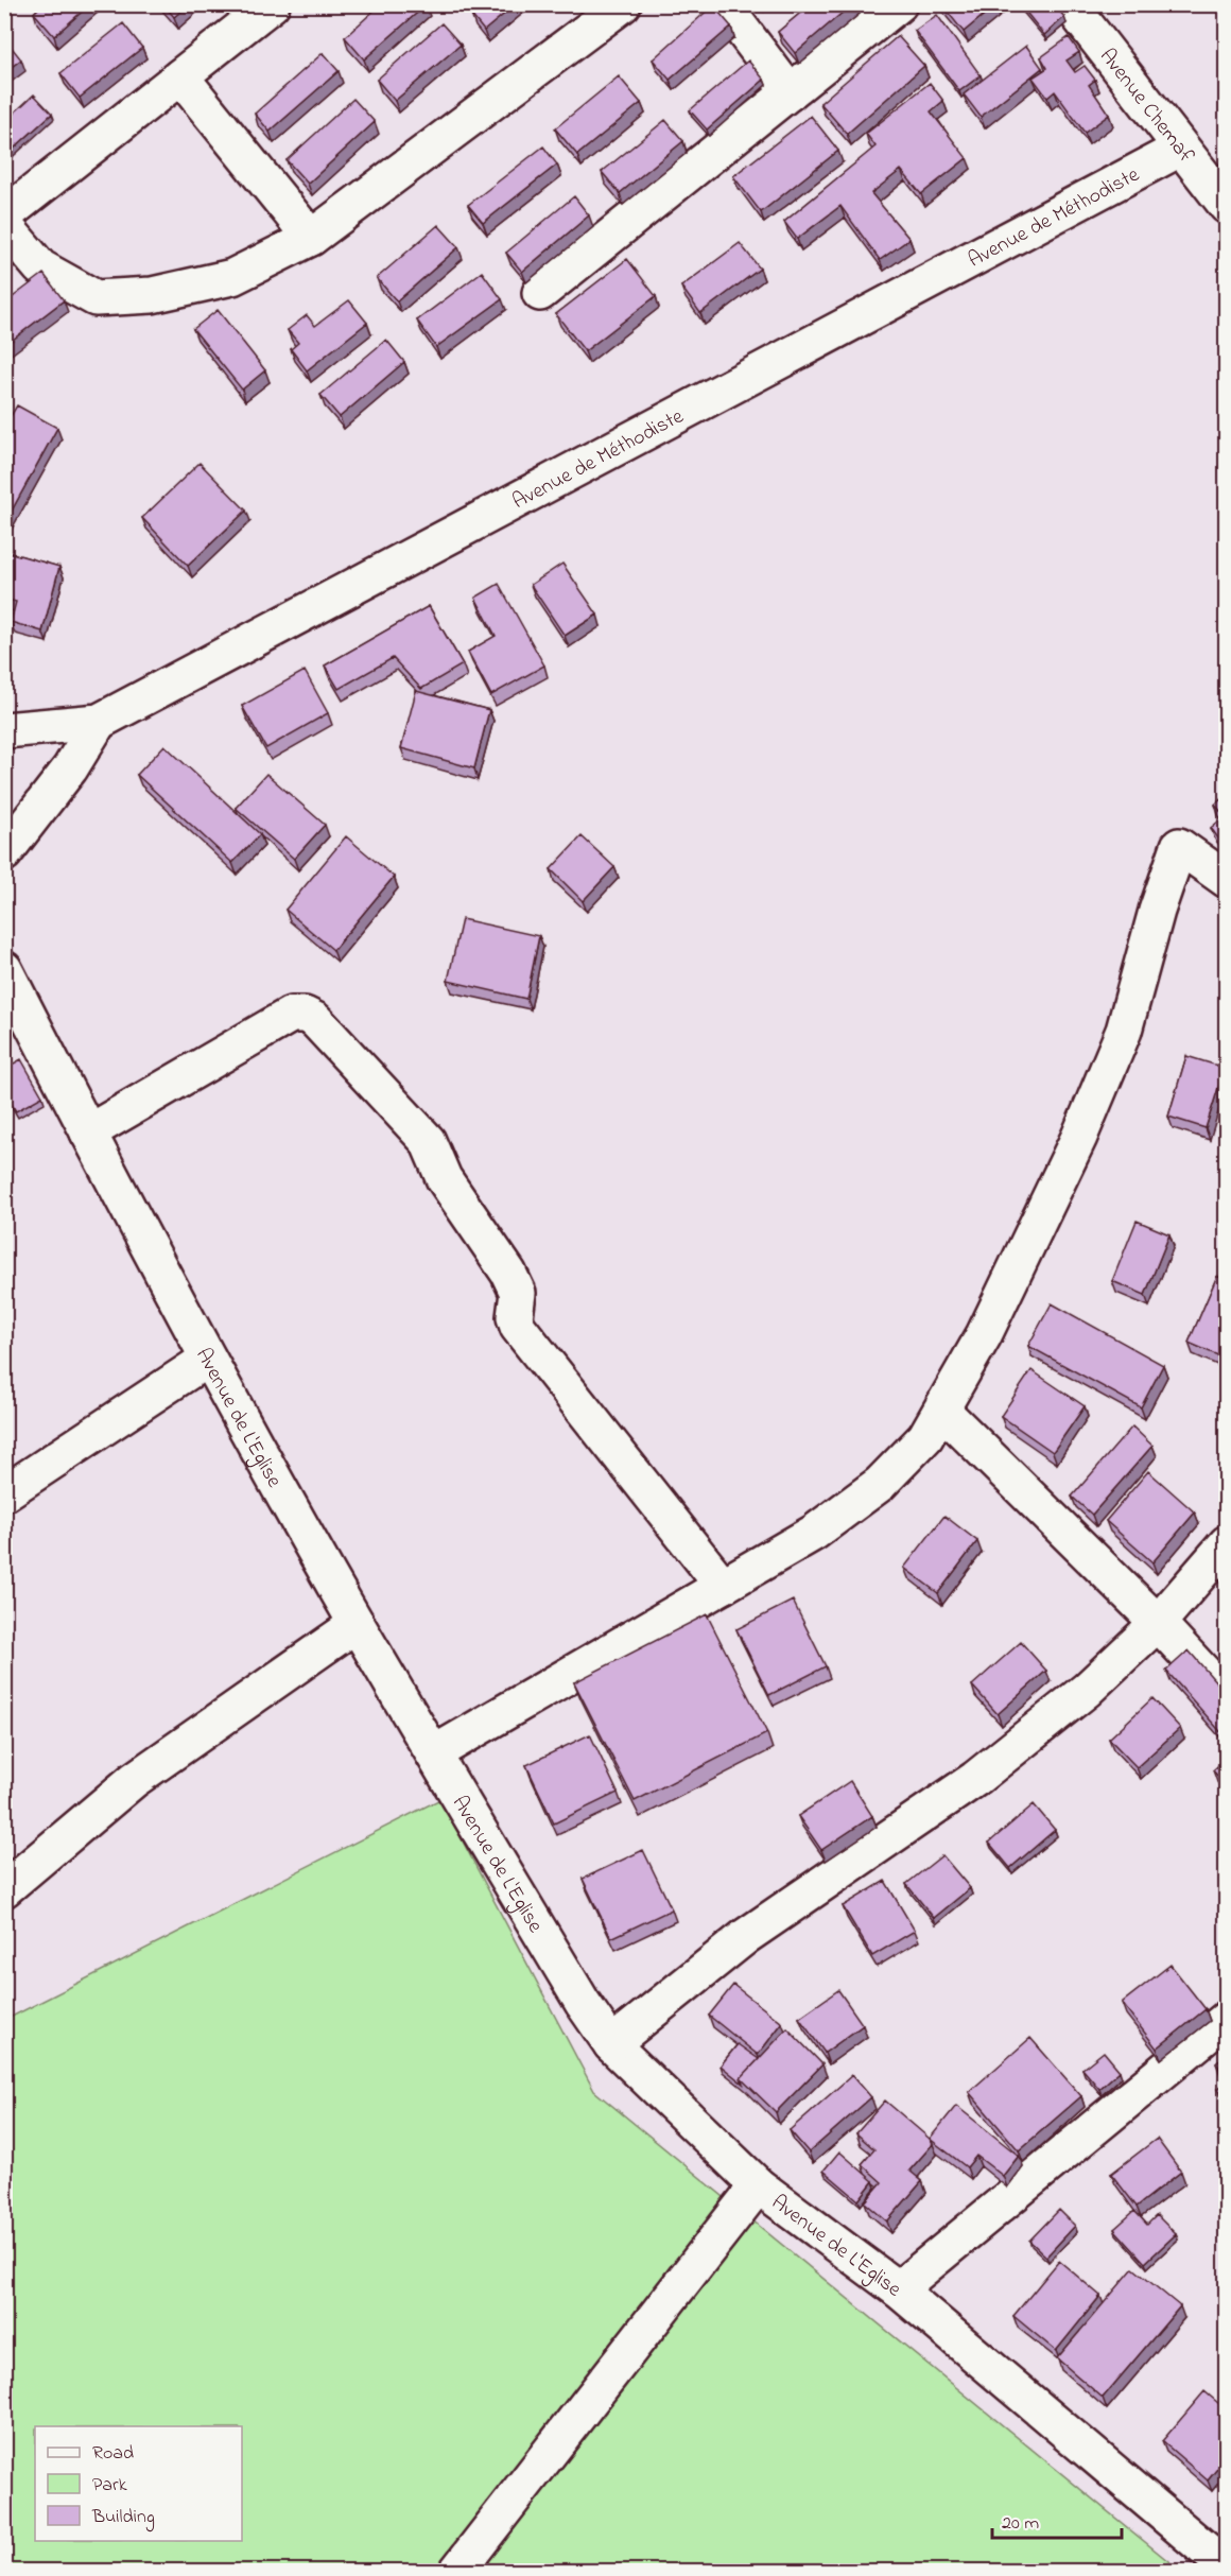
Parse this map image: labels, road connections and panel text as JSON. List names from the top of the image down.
{
  "streets": {
    "street": ["Avenue Chemaf", "Avenue de Méthodiste", "Avenue de L'Eglise"]
  },
  "crossings": [
    ["Avenue Chemaf", "Avenue de Méthodiste"]
  ],
  "legend": ["Road", "Park", "Building"],
  "scale_bar": "20 m"
}
